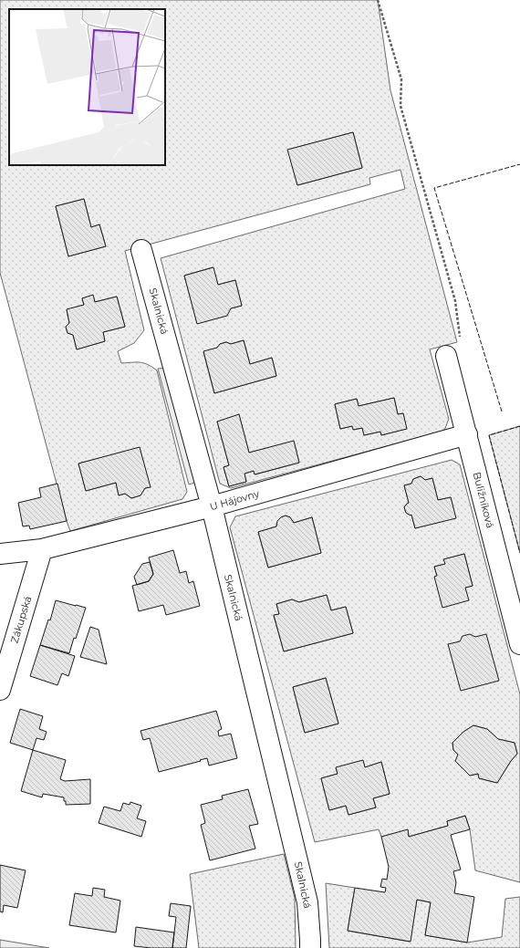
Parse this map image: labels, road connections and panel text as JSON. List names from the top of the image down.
{
  "streets": {
    "street": [
      "Skalnická",
      "U Hájovny",
      "Buližníková",
      "Zákupská"
    ]
  },
  "crossings": [
    ["Skalnická", "U Hájovny"],
    ["U Hájovny", "Buližníková"],
    ["U Hájovny", "Zákupská"]
  ]
}
